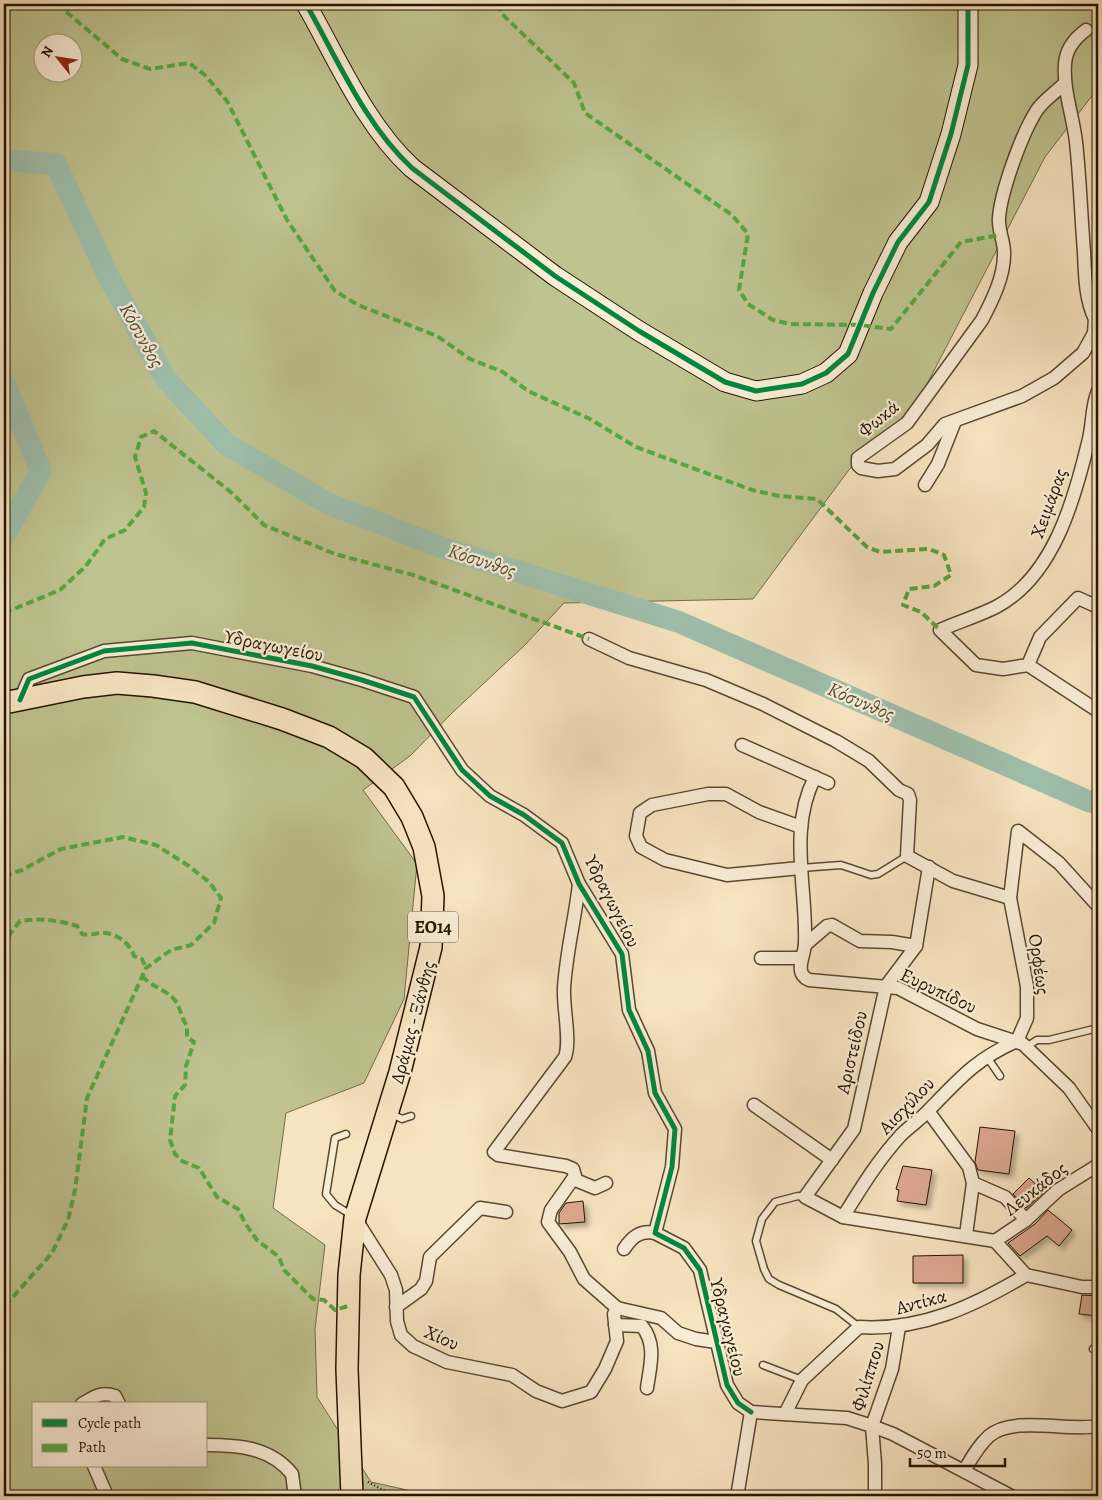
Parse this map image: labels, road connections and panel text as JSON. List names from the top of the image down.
{
  "streets": {
    "main road": ["ΕΟ14", "Δράμας - Ξάνθης"],
    "street": [
      "Φωκά",
      "Χειμάρας",
      "Υδραγωγείου",
      "Ορφέως",
      "Ευρυπίδου",
      "Αριστείδου",
      "Αισχύλου",
      "Λευκάδος",
      "Αντίκα",
      "Χίου",
      "Φιλίππου"
    ]
  },
  "crossings": [
    ["Υδραγωγείου", "Δράμας - Ξάνθης"],
    ["Ορφέως", "Ευρυπίδου"],
    ["Ορφέως", "Αισχύλου"],
    ["Ευρυπίδου", "Αριστείδου"],
    ["Ευρυπίδου", "Αισχύλου"],
    ["Δράμας - Ξάνθης", "Χίου"],
    ["Αντίκα", "Φιλίππου"]
  ],
  "water": ["Κόσυνθος"],
  "legend": ["Cycle path", "Path"],
  "scale_bar": "50 m",
  "north": "top left"
}
